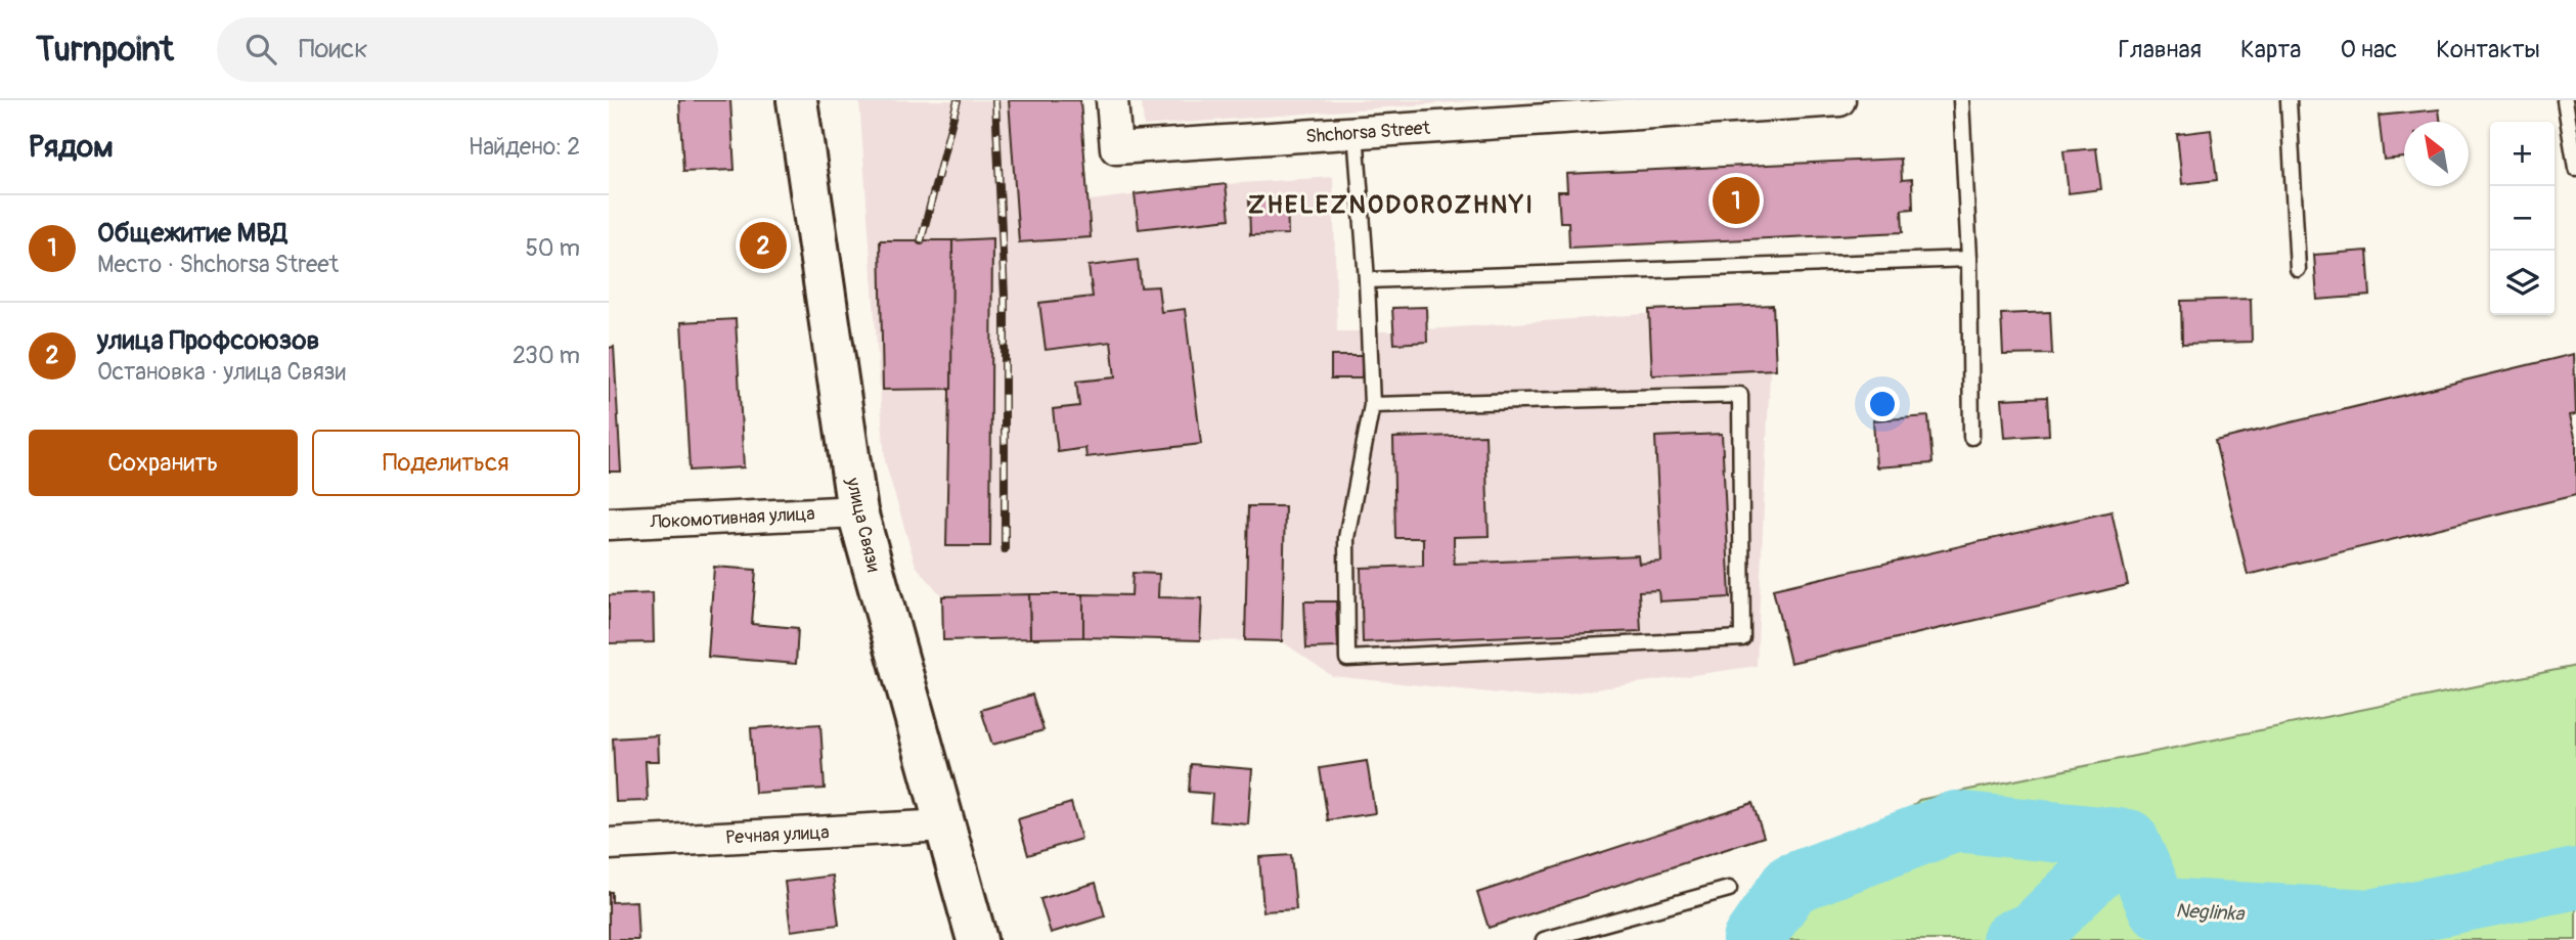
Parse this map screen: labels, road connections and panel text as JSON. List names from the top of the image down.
{
  "streets": {
    "main road": ["улица Связи"],
    "street": ["Shchorsa Street", "Локомотивная улица", "Речная улица"]
  },
  "crossings": [
    ["Локомотивная улица", "улица Связи"],
    ["улица Связи", "Речная улица"]
  ],
  "districts": ["ZHELEZNODOROZHNYI"],
  "water": ["Neglinka"],
  "north": "top left",
  "page": {
    "header": "Turnpoint",
    "search": "Поиск",
    "nav": [
      "Главная",
      "Карта",
      "О нас",
      "Контакты"
    ],
    "heading": ["Рядом", "Найдено: 2"],
    "map_buttons": ["+", "−"],
    "pins": ["1", "2"],
    "list": [
      {
        "mark": "1",
        "name": "Общежитие МВД",
        "note": "Место · Shchorsa Street",
        "value": "50 m"
      },
      {
        "mark": "2",
        "name": "улица Профсоюзов",
        "note": "Остановка · улица Связи",
        "value": "230 m"
      }
    ],
    "buttons": ["Сохранить", "Поделиться"]
  }
}
